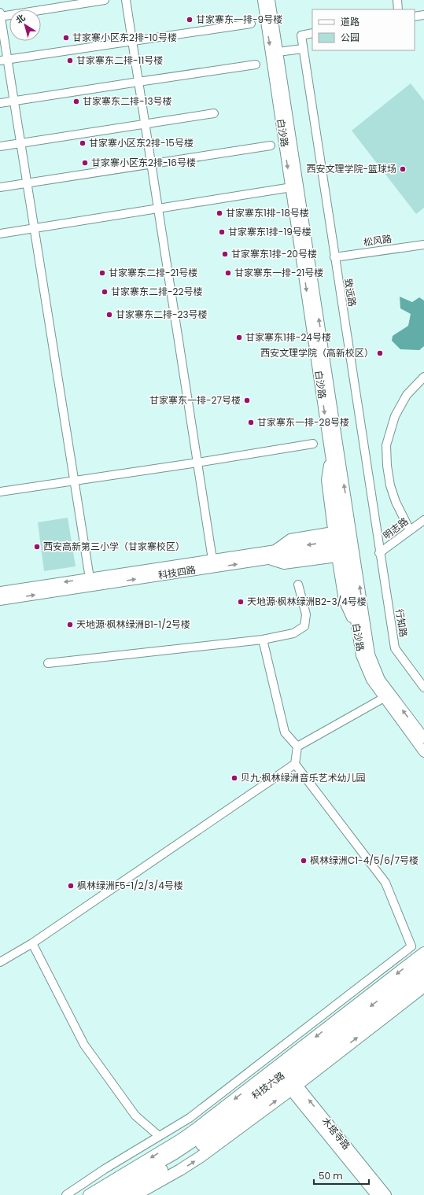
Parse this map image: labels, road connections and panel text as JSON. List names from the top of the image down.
{
  "streets": {
    "main road": ["科技六路"],
    "street": [
      "白沙路",
      "松风路",
      "致远路",
      "明志路",
      "科技四路",
      "行知路",
      "木塔寺路"
    ]
  },
  "crossings": [
    ["白沙路", "科技四路"],
    ["松风路", "致远路"],
    ["致远路", "明志路"],
    ["致远路", "行知路"],
    ["明志路", "行知路"],
    ["科技六路", "木塔寺路"]
  ],
  "places": [
    "甘家寨东一排-9号楼",
    "甘家寨小区东2排-10号楼",
    "甘家寨东二排-11号楼",
    "甘家寨东二排-13号楼",
    "甘家寨小区东2排-15号楼",
    "甘家寨小区东2排-16号楼",
    "西安文理学院-篮球场",
    "甘家寨东1排-18号楼",
    "甘家寨东1排-19号楼",
    "甘家寨东1排-20号楼",
    "甘家寨东二排-21号楼",
    "甘家寨东一排-21号楼",
    "甘家寨东二排-22号楼",
    "甘家寨东二排-23号楼",
    "甘家寨东1排-24号楼",
    "西安文理学院（高新校区）",
    "甘家寨东一排-27号楼",
    "甘家寨东一排-28号楼",
    "西安高新第三小学（甘家寨校区）",
    "天地源·枫林绿洲B2-3/4号楼",
    "天地源·枫林绿洲B1-1/2号楼",
    "贝九·枫林绿洲音乐艺术幼儿园",
    "枫林绿洲C1-4/5/6/7号楼",
    "枫林绿洲F5-1/2/3/4号楼"
  ],
  "legend": ["道路", "公园"],
  "scale_bar": "50 m",
  "north": "top left"
}
